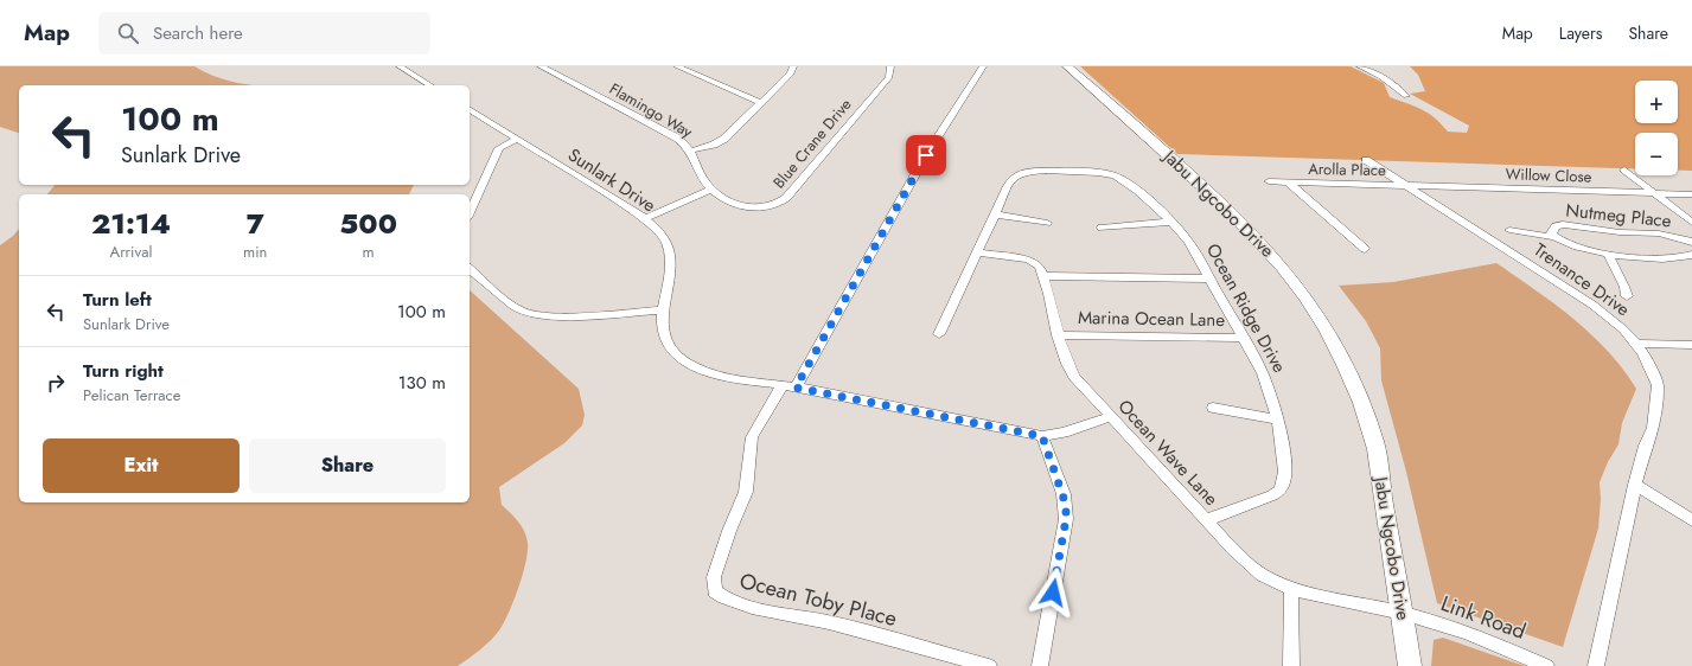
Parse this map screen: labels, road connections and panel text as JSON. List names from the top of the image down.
{
  "streets": {
    "main road": ["Jabu Ngcobo Drive"],
    "street": [
      "Flamingo Way",
      "Blue Crane Drive",
      "Arolla Place",
      "Willow Close",
      "Sunlark Drive",
      "Nutmeg Place",
      "Trenance Drive",
      "Ocean Ridge Drive",
      "Marina Ocean Lane",
      "Ocean Wave Lane",
      "Ocean Toby Place",
      "Link Road"
    ]
  },
  "crossings": [
    ["Flamingo Way", "Blue Crane Drive"],
    ["Arolla Place", "Willow Close"],
    ["Arolla Place", "Trenance Drive"],
    ["Willow Close", "Trenance Drive"],
    ["Sunlark Drive", "Ocean Wave Lane"],
    ["Sunlark Drive", "Ocean Toby Place"],
    ["Jabu Ngcobo Drive", "Ocean Wave Lane"],
    ["Jabu Ngcobo Drive", "Link Road"],
    ["Ocean Ridge Drive", "Marina Ocean Lane"],
    ["Ocean Ridge Drive", "Ocean Wave Lane"],
    ["Marina Ocean Lane", "Ocean Wave Lane"],
    ["Ocean Wave Lane", "Link Road"]
  ],
  "page": {
    "header": "Map",
    "search": "Search here",
    "nav": ["Map", "Layers", "Share"],
    "map_buttons": ["+", "−"],
    "turn": ["100 m", "Sunlark Drive"],
    "eta": [
      "21:14",
      "Arrival",
      "7",
      "min",
      "500",
      "m"
    ],
    "list": [
      {
        "name": "Turn left",
        "note": "Sunlark Drive",
        "value": "100 m"
      },
      {
        "name": "Turn right",
        "note": "Pelican Terrace",
        "value": "130 m"
      }
    ],
    "buttons": ["Exit", "Share"]
  }
}
